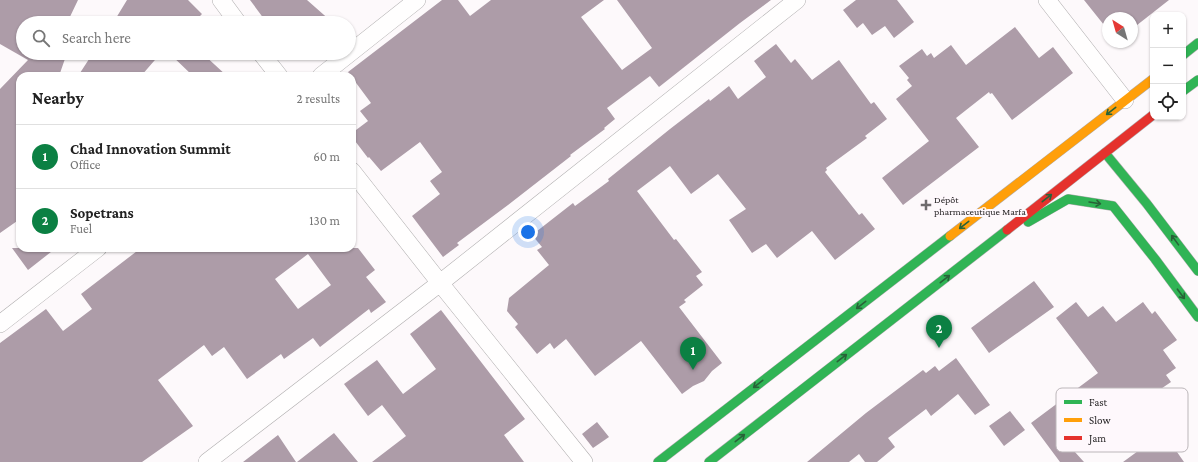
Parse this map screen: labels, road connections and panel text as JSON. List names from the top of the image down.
{
  "places": {
    "health": ["Dépôt pharmaceutique Marfa"]
  },
  "legend": ["Fast", "Slow", "Jam"],
  "north": "top left",
  "page": {
    "map_buttons": ["+", "−"],
    "search": "Search here",
    "heading": ["Nearby", "2 results"],
    "list": [
      {
        "mark": "1",
        "name": "Chad Innovation Summit",
        "note": "Office",
        "value": "60 m"
      },
      {
        "mark": "2",
        "name": "Sopetrans",
        "note": "Fuel",
        "value": "130 m"
      }
    ],
    "pins": ["2", "1"]
  }
}
